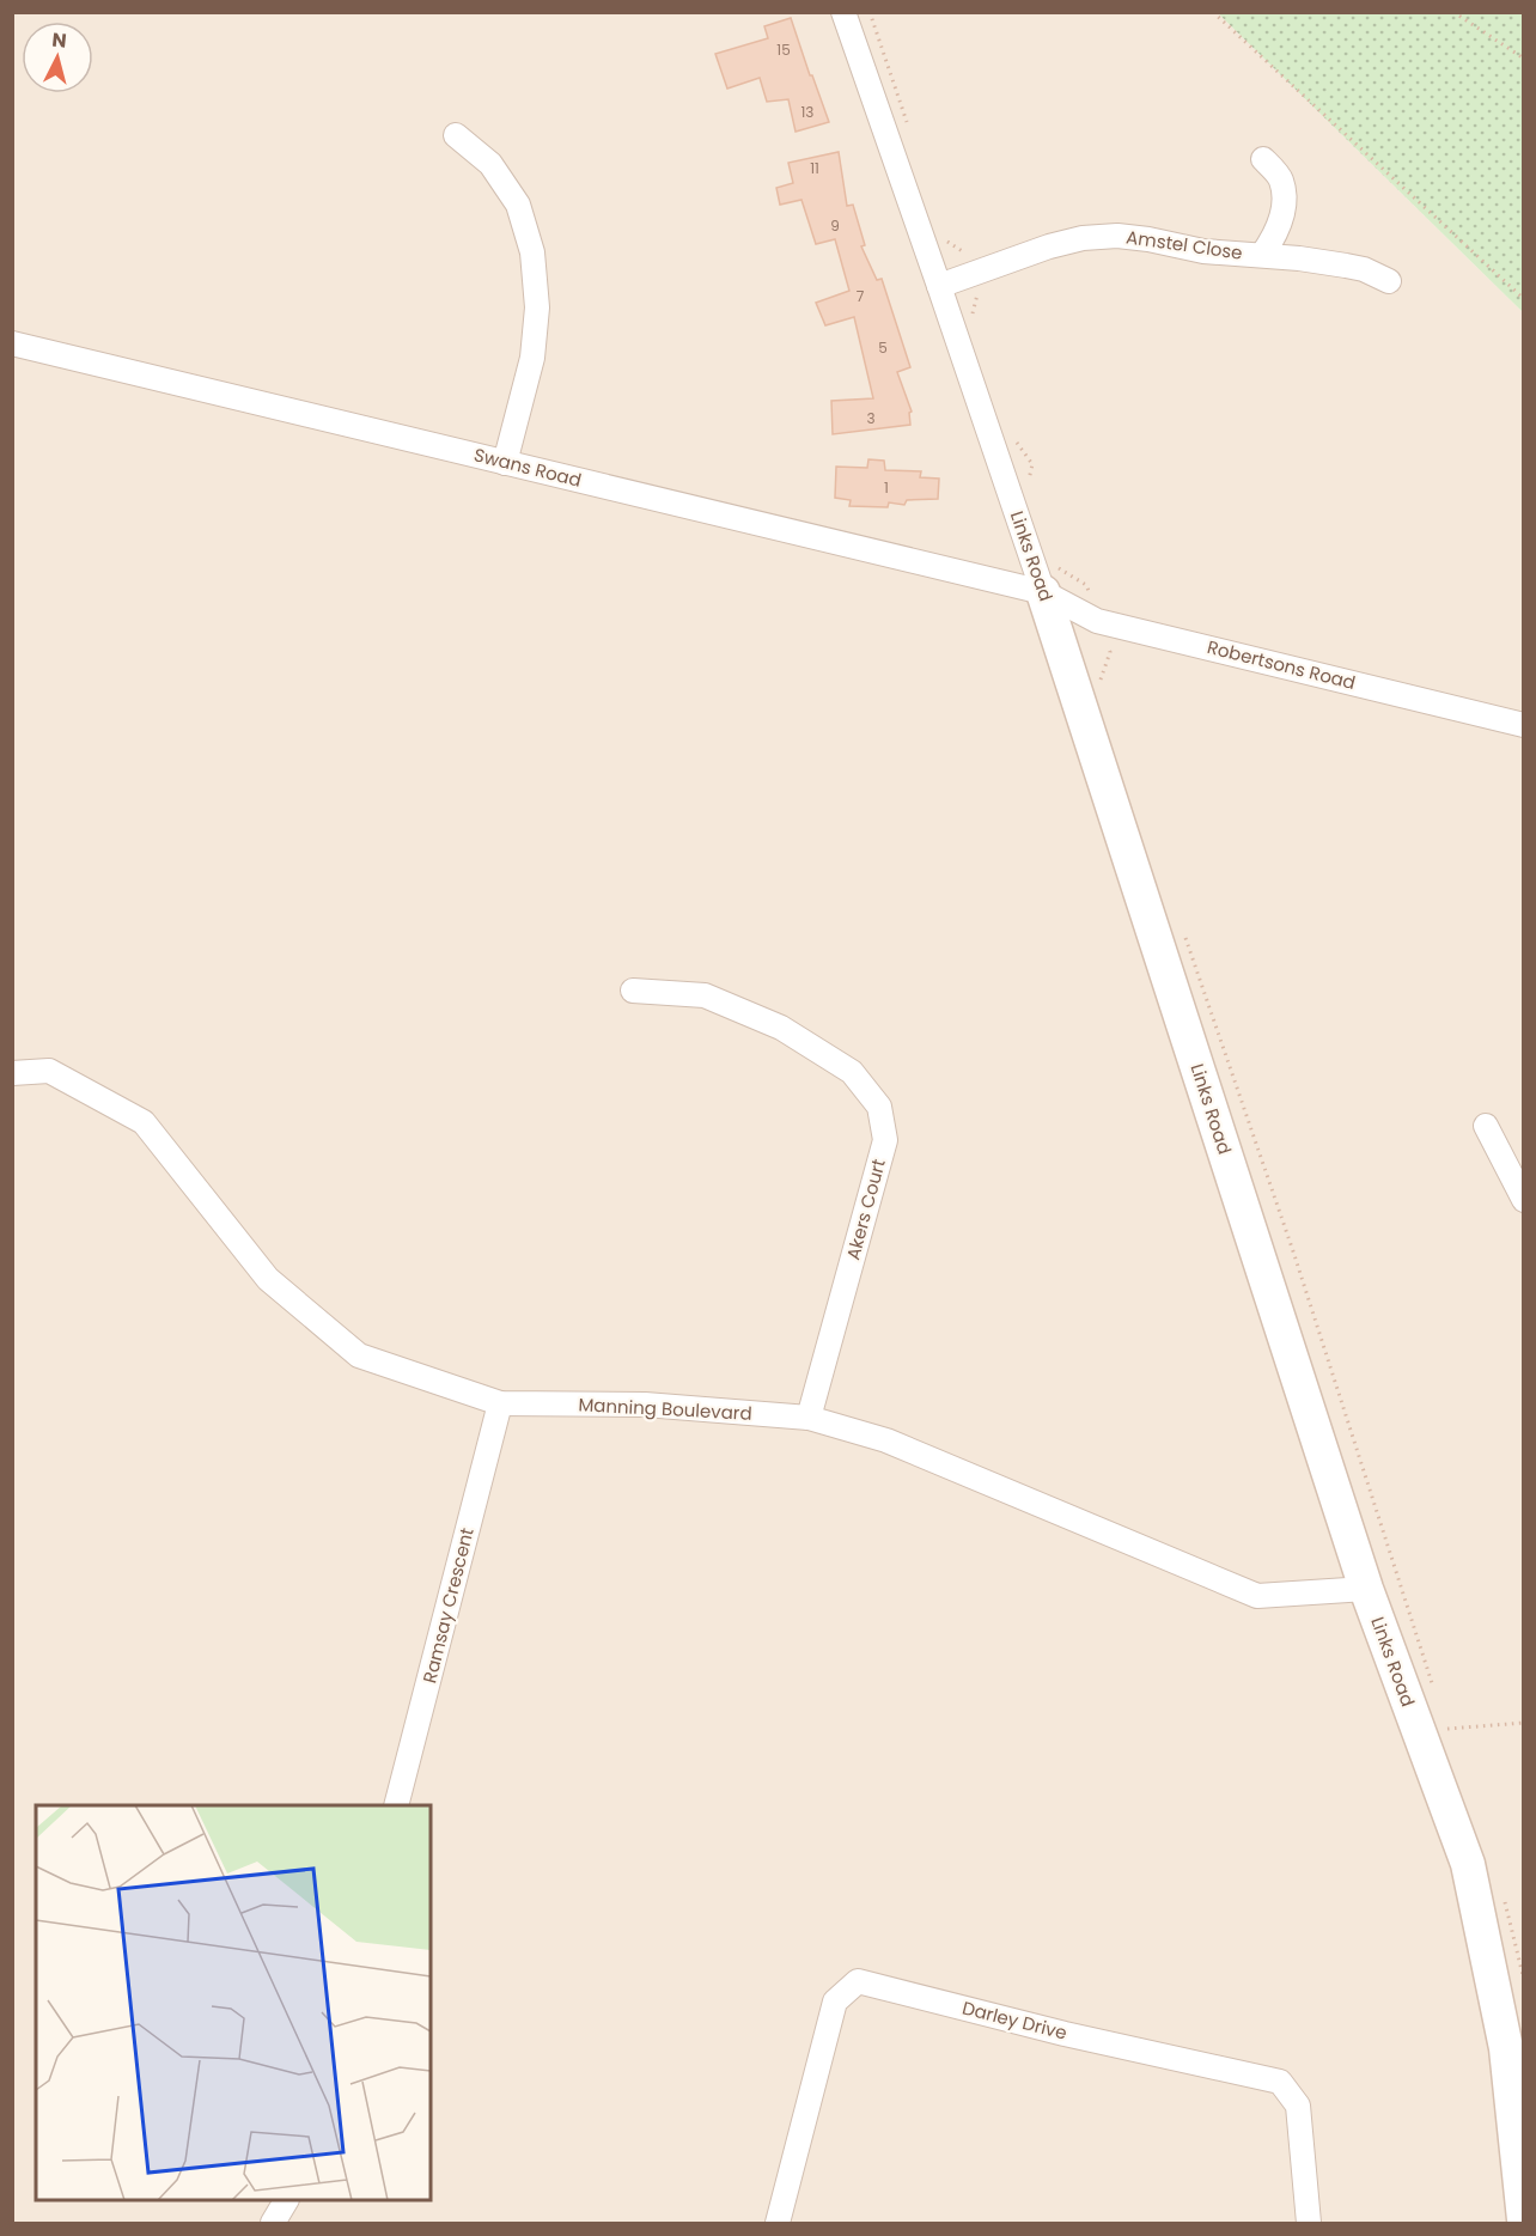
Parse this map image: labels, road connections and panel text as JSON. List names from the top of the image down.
{
  "streets": {
    "street": [
      "Amstel Close",
      "Swans Road",
      "Links Road",
      "Robertsons Road",
      "Akers Court",
      "Manning Boulevard",
      "Ramsay Crescent",
      "Darley Drive"
    ]
  },
  "crossings": [
    ["Amstel Close", "Links Road"],
    ["Swans Road", "Links Road"],
    ["Swans Road", "Robertsons Road"],
    ["Links Road", "Robertsons Road"],
    ["Links Road", "Manning Boulevard"],
    ["Akers Court", "Manning Boulevard"],
    ["Manning Boulevard", "Ramsay Crescent"]
  ],
  "house_numbers": [
    "15",
    "13",
    "11",
    "9",
    "7",
    "5",
    "3",
    "1"
  ],
  "north": "top"
}
